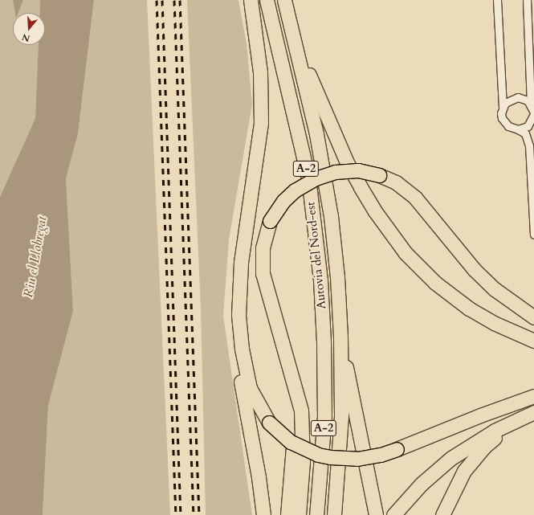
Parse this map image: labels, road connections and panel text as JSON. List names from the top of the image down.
{
  "streets": {
    "highway": ["A-2", "Autovia del Nord-est"]
  },
  "water": ["Riu el Llobregat"],
  "north": "bottom"
}
